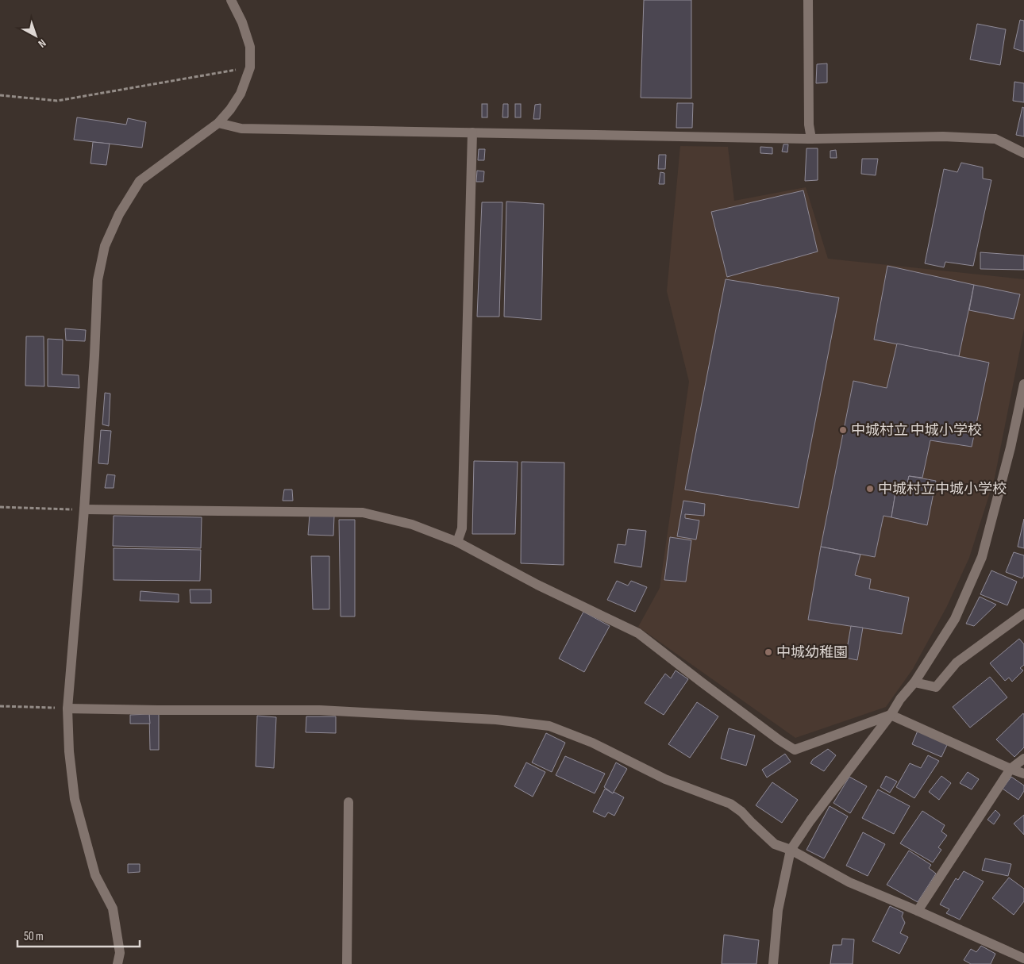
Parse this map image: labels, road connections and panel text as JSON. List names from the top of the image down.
{
  "places": ["中城村立 中城小学校", "中城村立中城小学校", "中城幼稚園"],
  "scale_bar": "50 m",
  "north": "bottom right"
}
